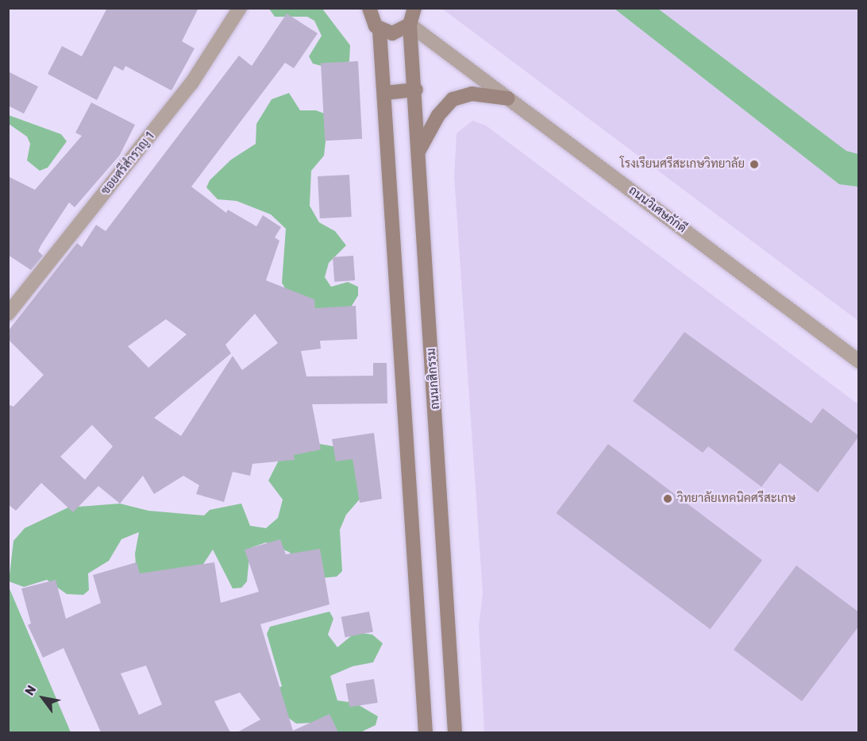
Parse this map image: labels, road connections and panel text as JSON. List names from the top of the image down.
{
  "streets": {
    "main road": ["ถนนกสิกรรม"],
    "street": ["ซอยศรีสำราญ 1", "ถนนวิเศษภักดี"]
  },
  "crossings": [
    ["ถนนวิเศษภักดี", "ถนนกสิกรรม"]
  ],
  "places": ["โรงเรียนศรีสะเกษวิทยาลัย", "วิทยาลัยเทคนิคศรีสะเกษ"],
  "north": "top left"
}
